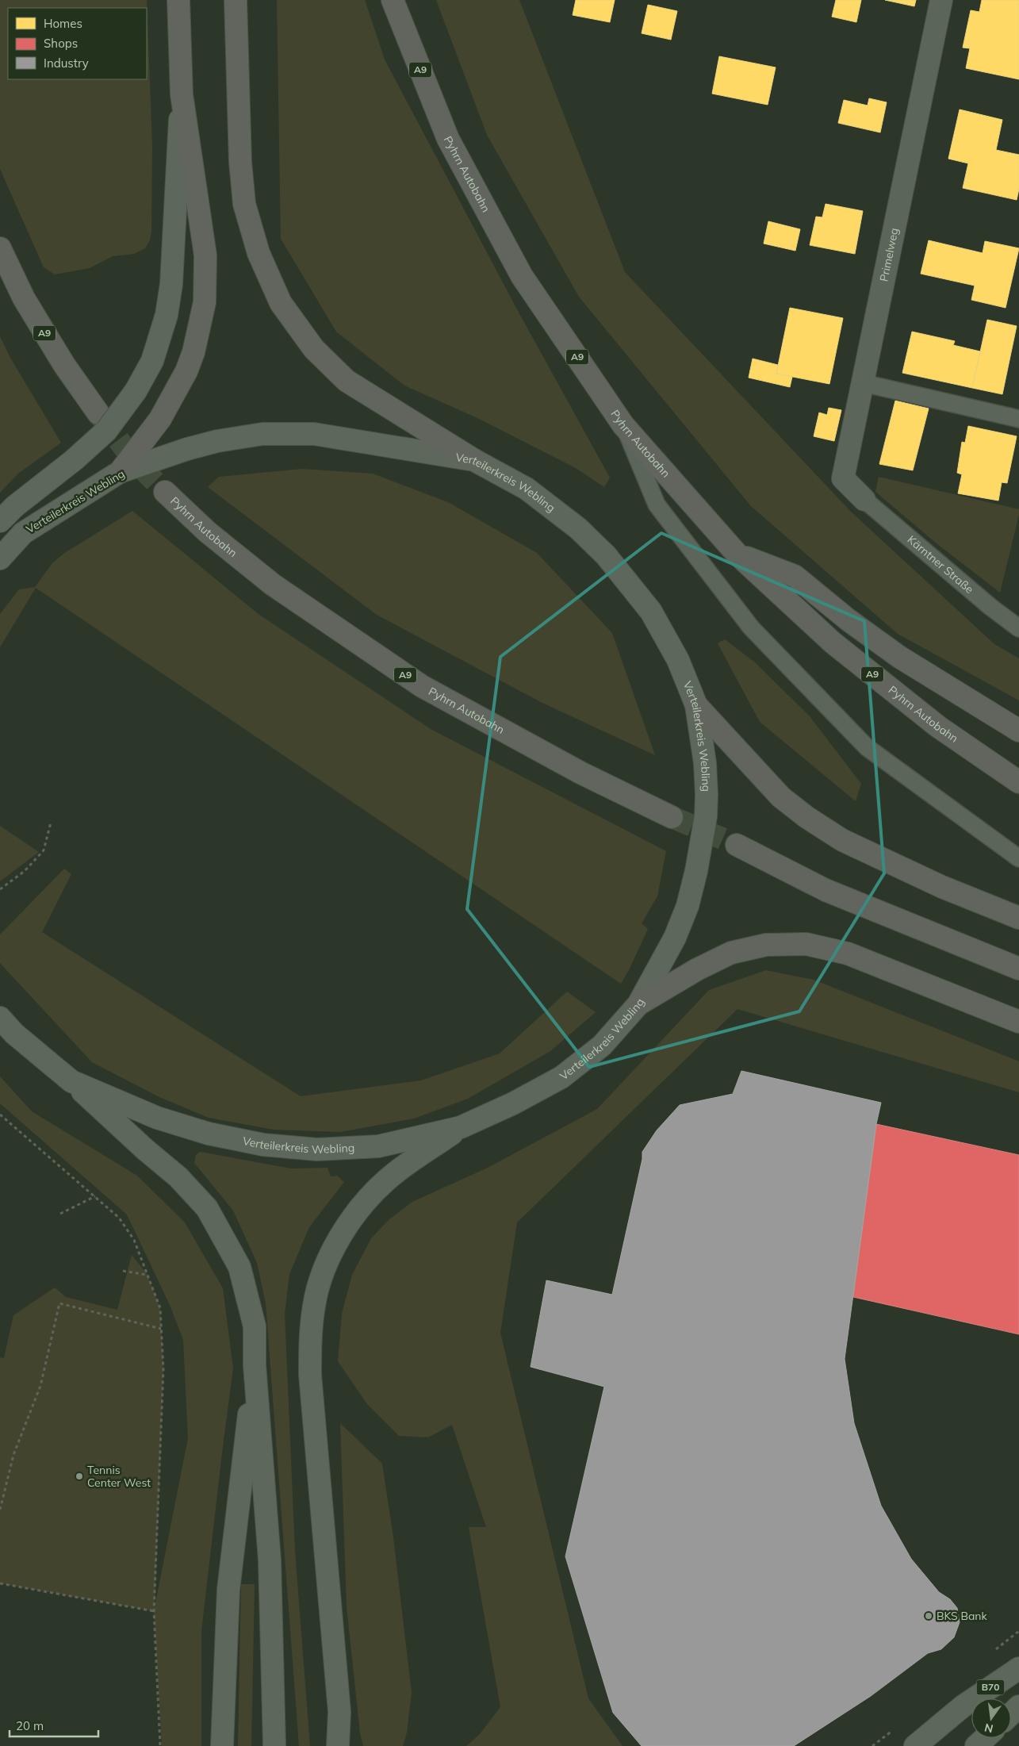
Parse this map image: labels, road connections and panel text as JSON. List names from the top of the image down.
{
  "streets": {
    "highway": ["A9", "Pyhrn Autobahn"],
    "main road": ["Verteilerkreis Webling", "B70"],
    "street": ["Primelweg"],
    "lane": ["Kärntner Straße"]
  },
  "crossings": [
    ["Primelweg", "Kärntner Straße"]
  ],
  "places": ["Tennis Center West", "BKS Bank"],
  "legend": ["Homes", "Shops", "Industry"],
  "scale_bar": "20 m",
  "north": "bottom"
}
